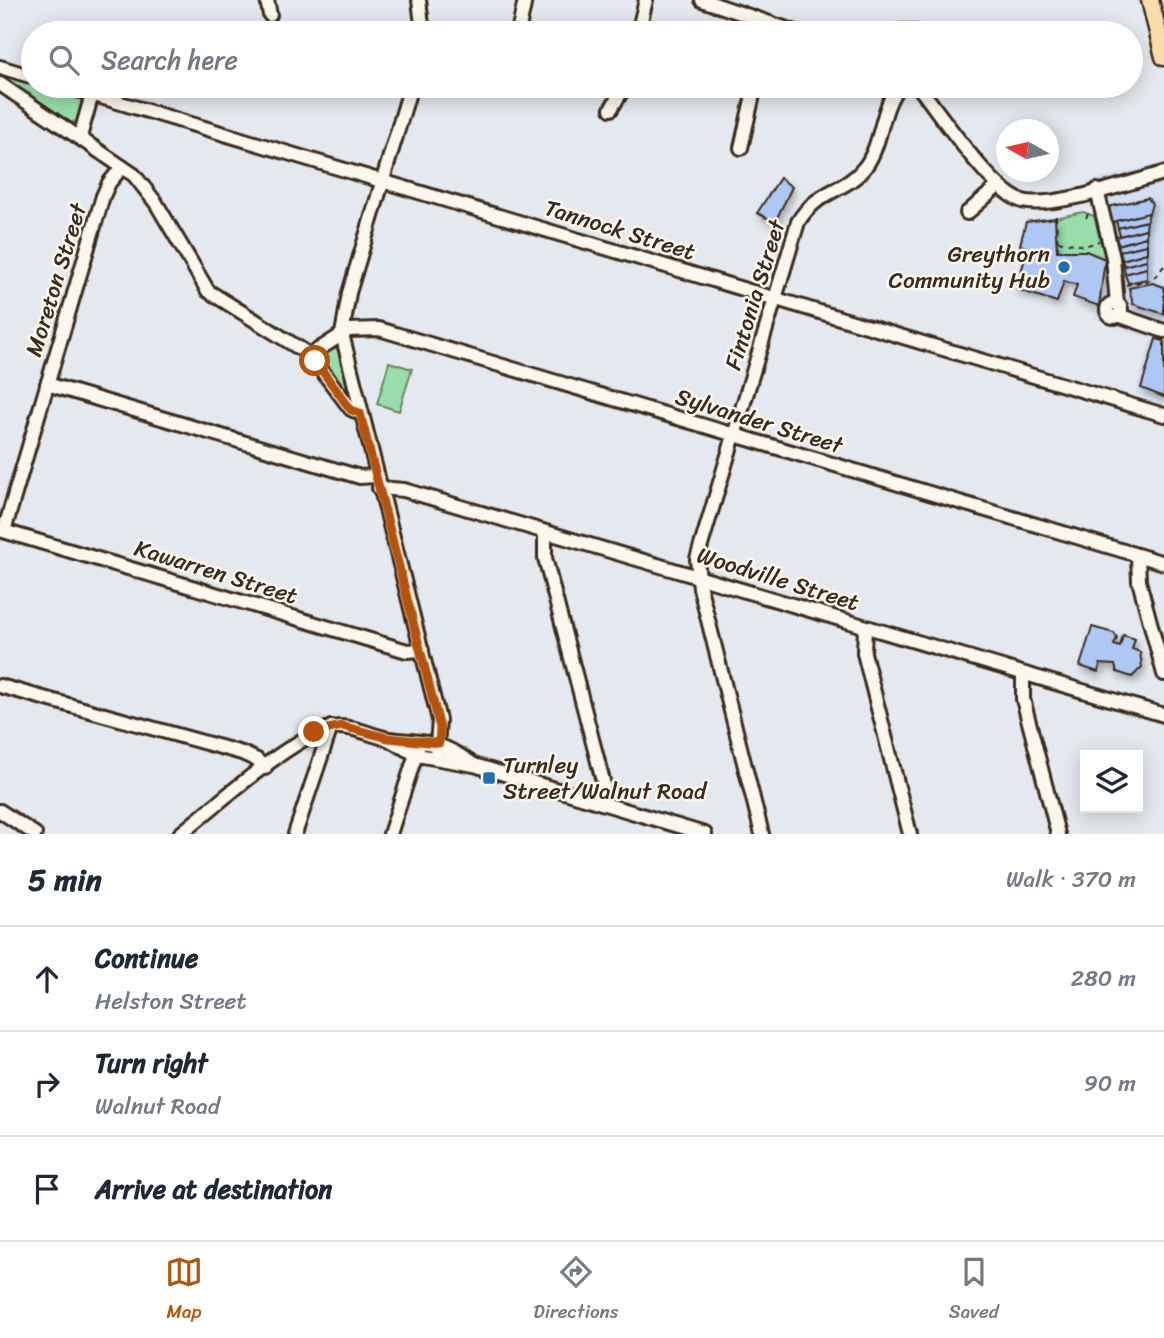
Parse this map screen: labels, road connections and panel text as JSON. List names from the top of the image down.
{
  "streets": {
    "street": [
      "Tannock Street",
      "Moreton Street",
      "Fintonia Street",
      "Sylvander Street",
      "Kawarren Street",
      "Woodville Street"
    ]
  },
  "crossings": [
    ["Tannock Street", "Fintonia Street"],
    ["Moreton Street", "Kawarren Street"],
    ["Moreton Street", "Woodville Street"],
    ["Fintonia Street", "Sylvander Street"],
    ["Fintonia Street", "Woodville Street"]
  ],
  "places": {
    "other": ["Greythorn Community Hub"],
    "transit": ["Turnley Street/Walnut Road"]
  },
  "north": "left",
  "page": {
    "search": "Search here",
    "heading": ["5 min", "Walk · 370 m"],
    "list": [
      ["Continue", "Helston Street", "280 m"],
      ["Turn right", "Walnut Road", "90 m"],
      "Arrive at destination"
    ],
    "nav": ["Map", "Directions", "Saved"]
  }
}
